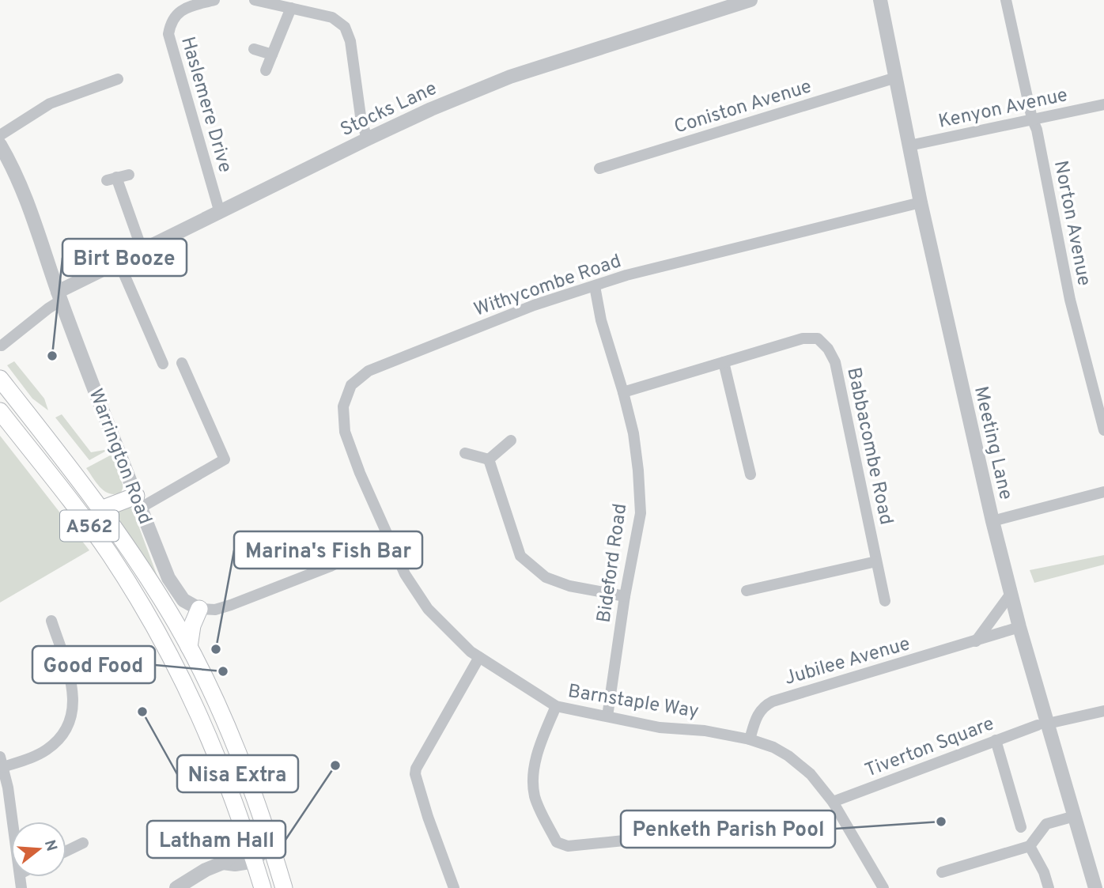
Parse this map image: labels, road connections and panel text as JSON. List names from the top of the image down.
{
  "streets": {
    "main road": ["A562"],
    "street": [
      "Haslemere Drive",
      "Coniston Avenue",
      "Kenyon Avenue",
      "Stocks Lane",
      "Norton Avenue",
      "Withycombe Road",
      "Meeting Lane",
      "Babbacombe Road",
      "Warrington Road",
      "Bideford Road",
      "Jubilee Avenue",
      "Barnstaple Way",
      "Tiverton Square"
    ]
  },
  "crossings": [
    ["Haslemere Drive", "Stocks Lane"],
    ["Coniston Avenue", "Meeting Lane"],
    ["Kenyon Avenue", "Norton Avenue"],
    ["Kenyon Avenue", "Meeting Lane"],
    ["Stocks Lane", "Warrington Road"],
    ["Withycombe Road", "Meeting Lane"],
    ["Withycombe Road", "Bideford Road"],
    ["Withycombe Road", "Barnstaple Way"],
    ["Meeting Lane", "Jubilee Avenue"],
    ["Meeting Lane", "Tiverton Square"],
    ["Babbacombe Road", "Bideford Road"],
    ["Bideford Road", "Barnstaple Way"],
    ["Jubilee Avenue", "Barnstaple Way"],
    ["Barnstaple Way", "Tiverton Square"]
  ],
  "places": [
    "Birt Booze",
    "Marina's Fish Bar",
    "Good Food",
    "Nisa Extra",
    "Latham Hall",
    "Penketh Parish Pool"
  ],
  "north": "right"
}
